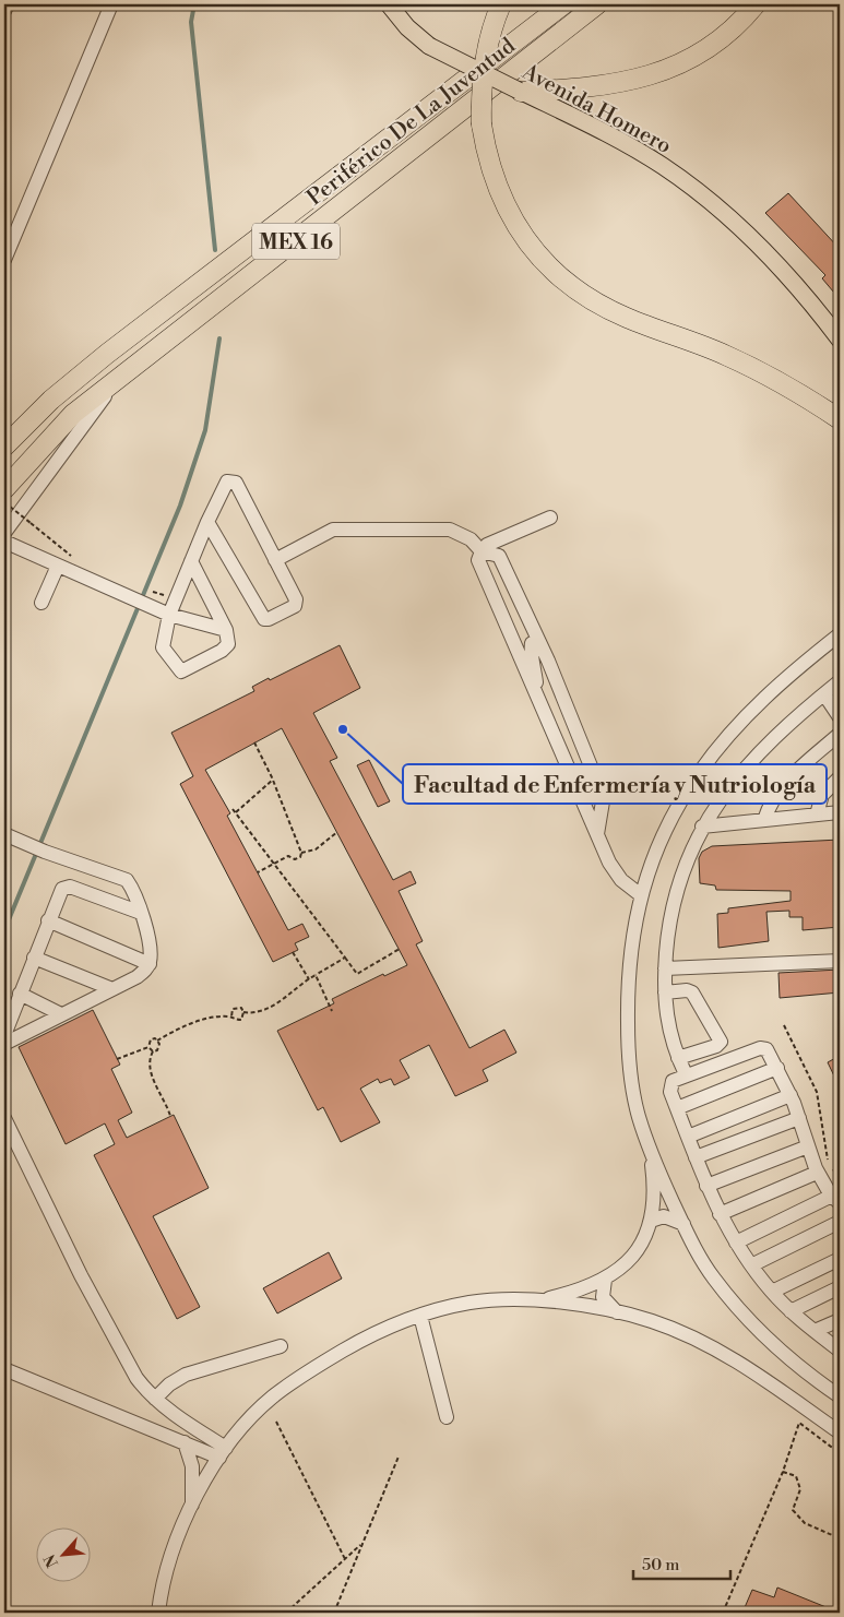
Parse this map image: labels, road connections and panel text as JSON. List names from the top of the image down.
{
  "streets": {
    "highway": ["Periférico De La Juventud", "MEX 16"],
    "main road": ["Avenida Homero"]
  },
  "places": ["Facultad de Enfermería y Nutriología"],
  "scale_bar": "50 m",
  "north": "bottom left"
}
